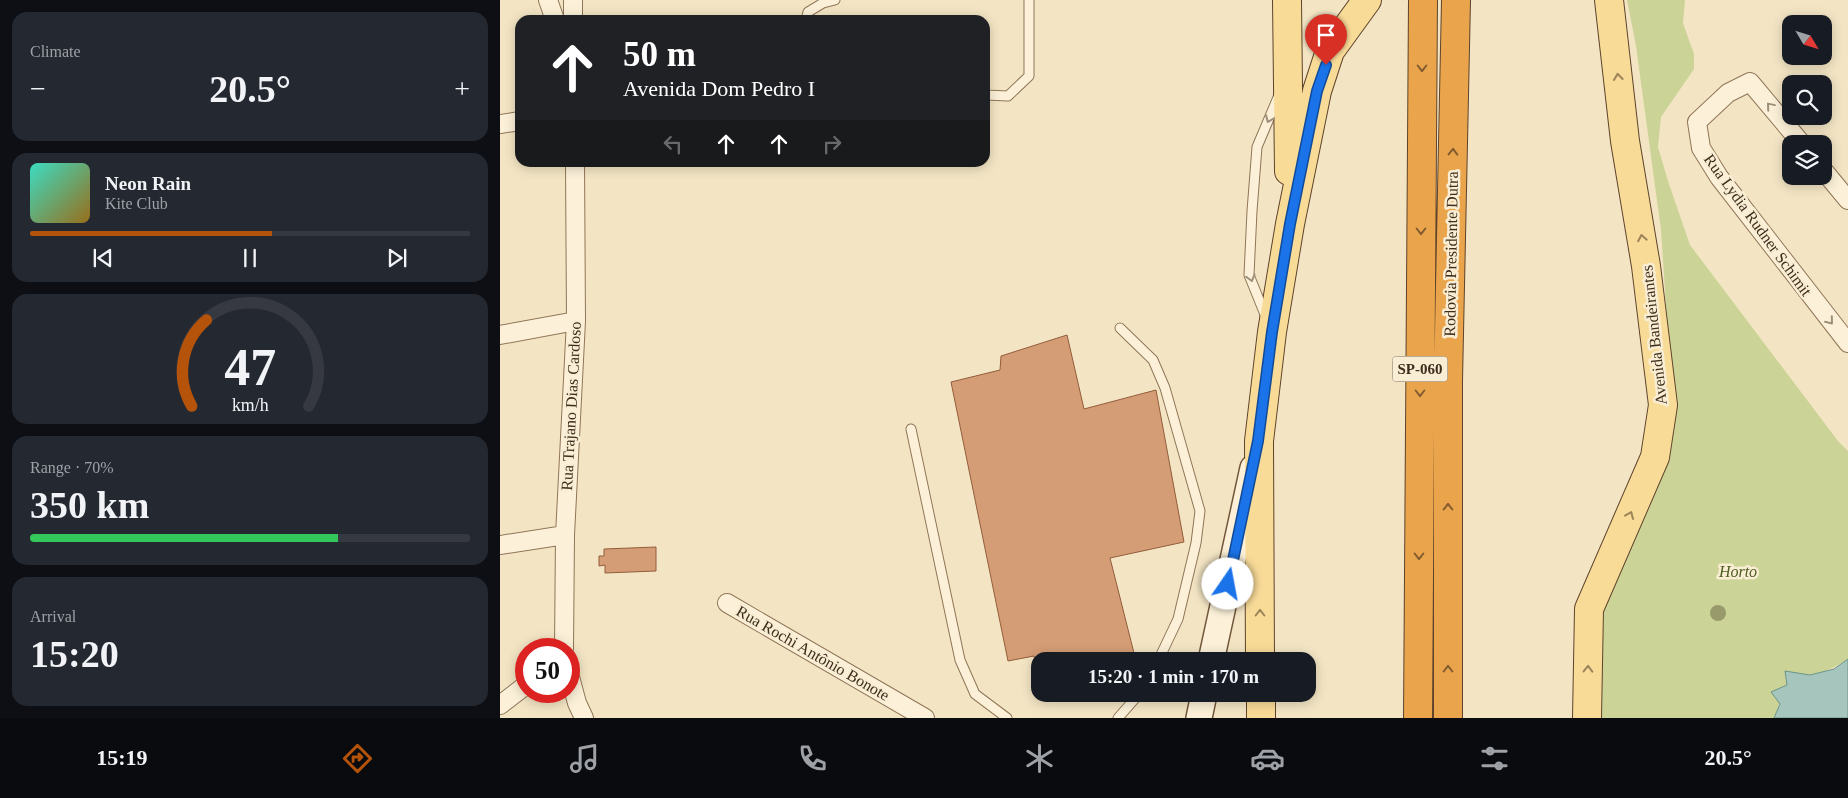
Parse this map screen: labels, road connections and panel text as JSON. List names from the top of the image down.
{
  "streets": {
    "highway": ["Rodovia Presidente Dutra", "SP-060"],
    "main road": ["Avenida Bandeirantes"],
    "street": ["Rua Lydia Rudner Schimit", "Rua Trajano Dias Cardoso", "Rua Rochi Antônio Bonote"]
  },
  "one_way": ["Avenida Bandeirantes"],
  "parks": ["Horto"],
  "north": "bottom right",
  "page": {
    "tile": [
      "Climate",
      ["Range · 70%", "350 km"],
      ["Arrival", "15:20"]
    ],
    "turn": ["50 m", "Avenida Dom Pedro I"],
    "heat": ["−", "20.5°", "+"],
    "song": ["Neon Rain", "Kite Club"],
    "limit": "50",
    "trip": "15:20 · 1 min · 170 m",
    "tabs": ["15:19", "20.5°"],
    "gauge": ["47", "km/h"]
  }
}
